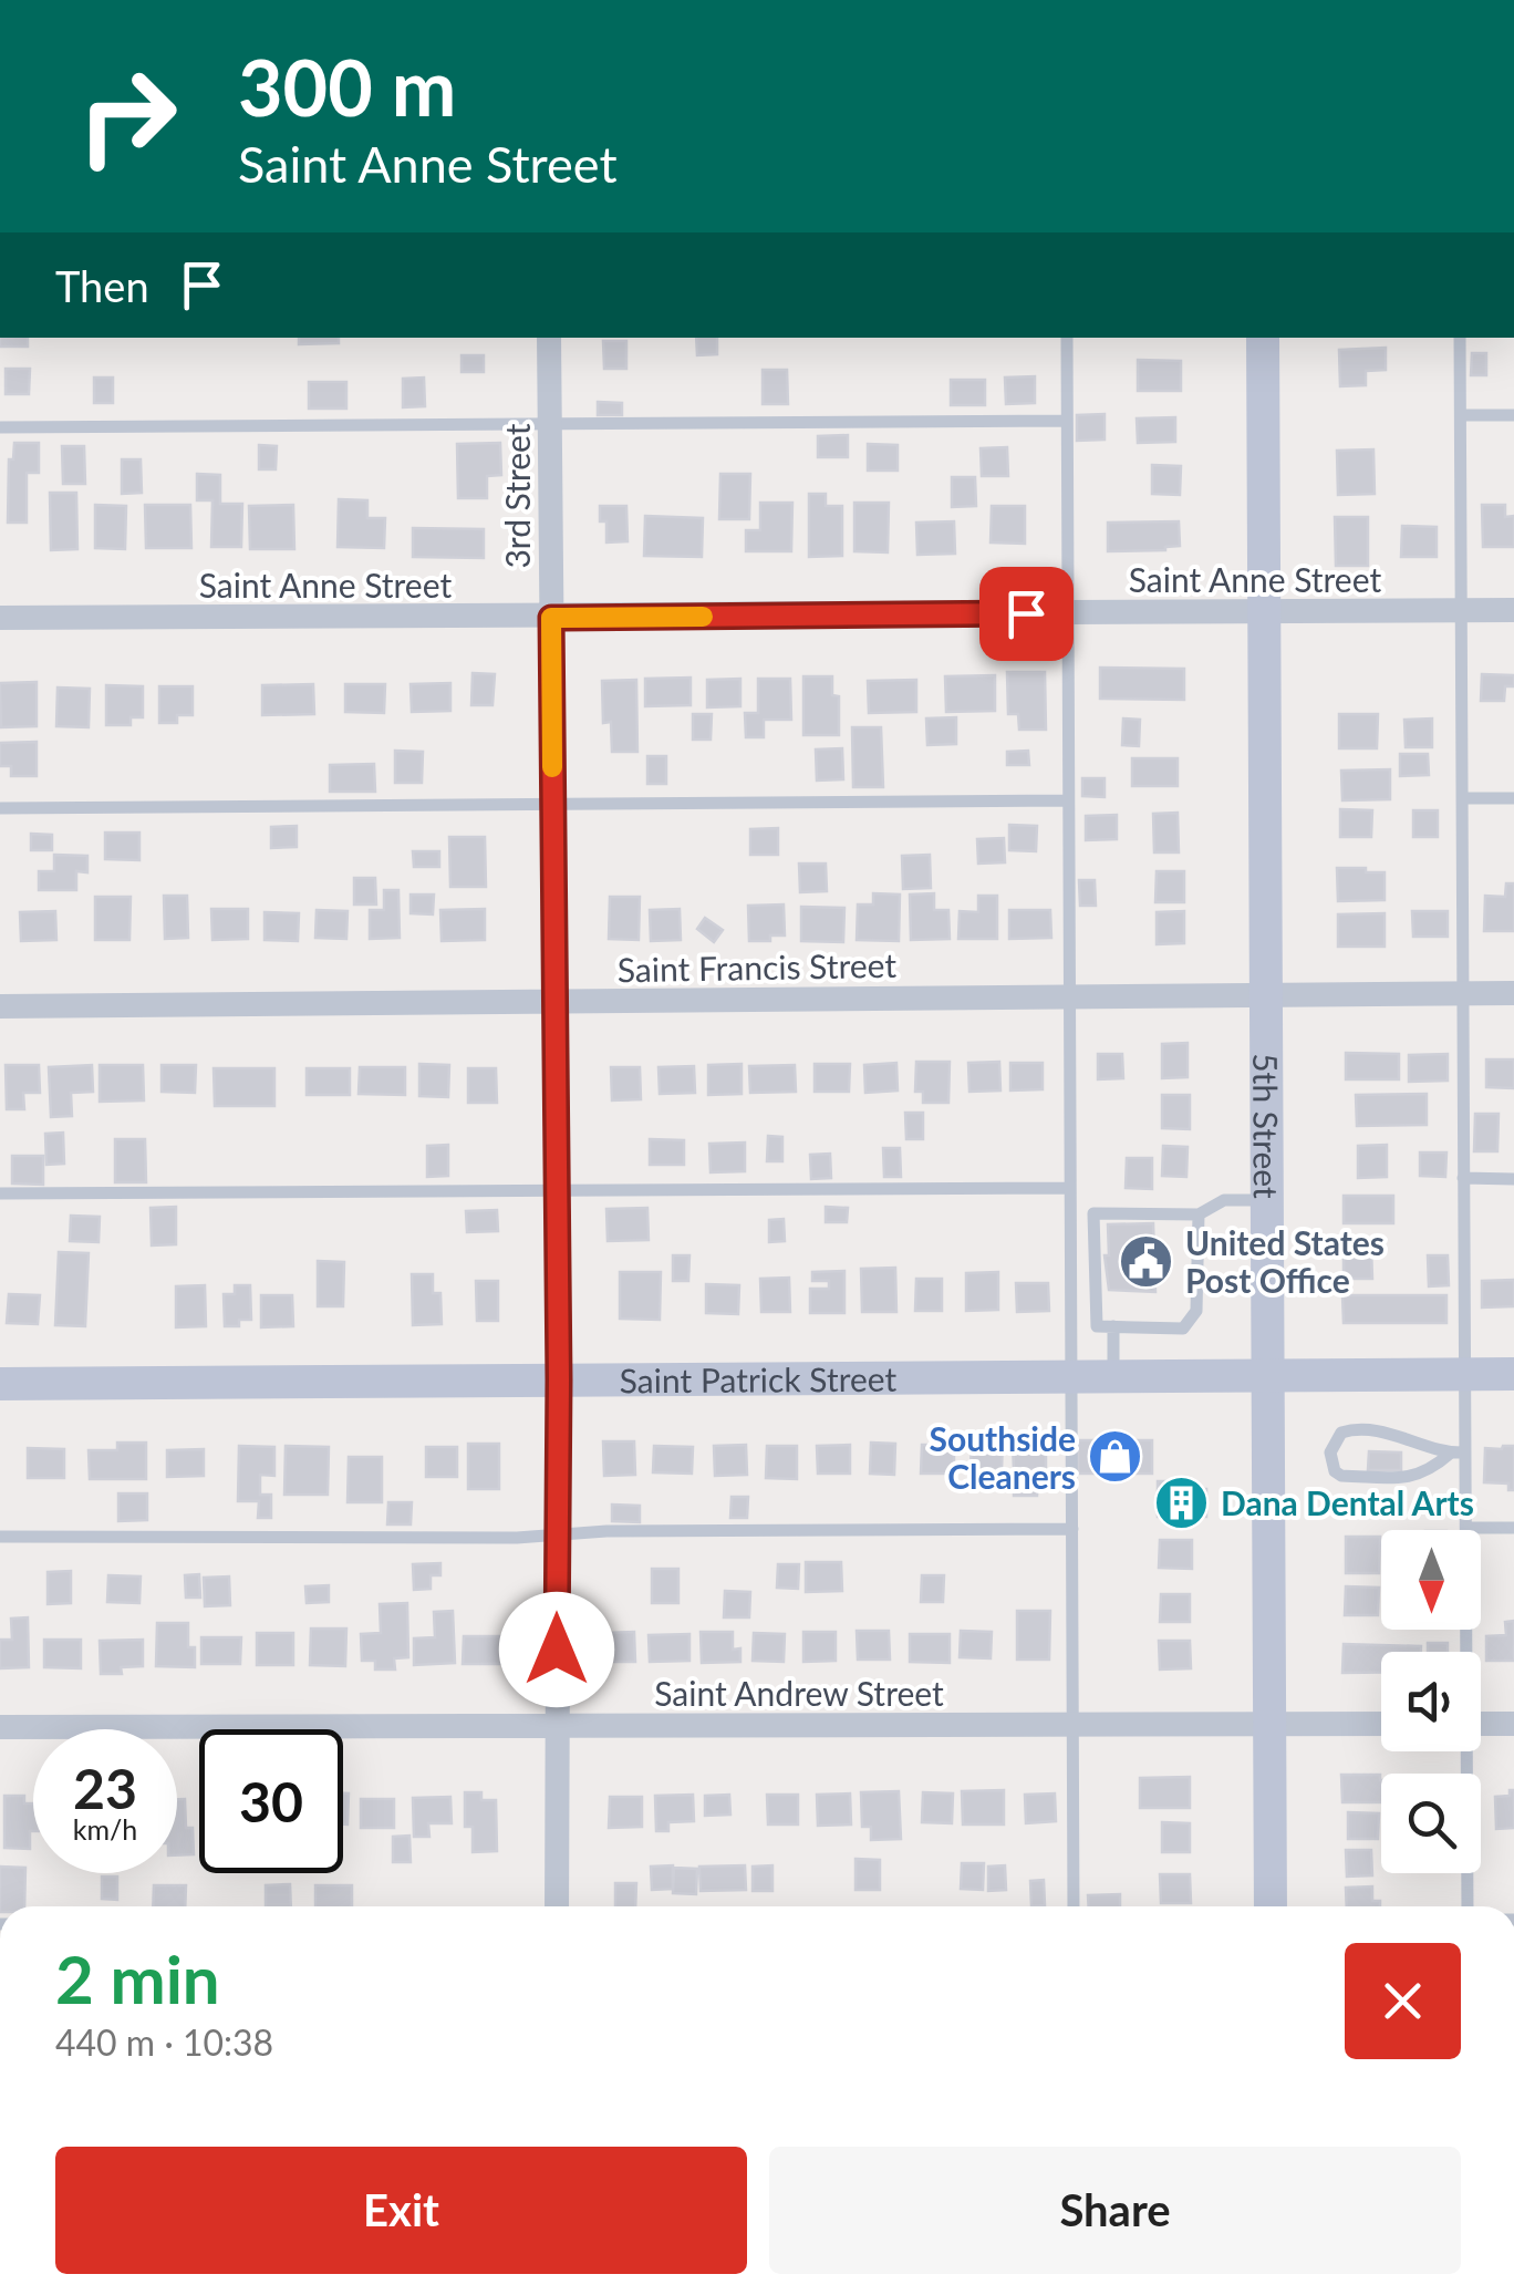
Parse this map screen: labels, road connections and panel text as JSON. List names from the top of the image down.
{
  "streets": {
    "main road": ["5th Street", "Saint Patrick Street"],
    "street": [
      "3rd Street",
      "Saint Anne Street",
      "Saint Francis Street",
      "Saint Andrew Street"
    ]
  },
  "crossings": [
    ["3rd Street", "Saint Anne Street"],
    ["3rd Street", "Saint Francis Street"],
    ["3rd Street", "Saint Patrick Street"],
    ["3rd Street", "Saint Andrew Street"],
    ["Saint Anne Street", "5th Street"],
    ["Saint Francis Street", "5th Street"],
    ["5th Street", "Saint Patrick Street"],
    ["5th Street", "Saint Andrew Street"]
  ],
  "places": {
    "public building": ["United States Post Office"],
    "shop": ["Southside Cleaners"],
    "building": ["Dana Dental Arts"]
  },
  "north": "bottom",
  "page": {
    "turn": ["300 m", "Saint Anne Street"],
    "then": "Then",
    "speed": "23 km/h",
    "limit": "30",
    "heading": ["2 min", "440 m · 10:38"],
    "buttons": ["Exit", "Share"]
  }
}
